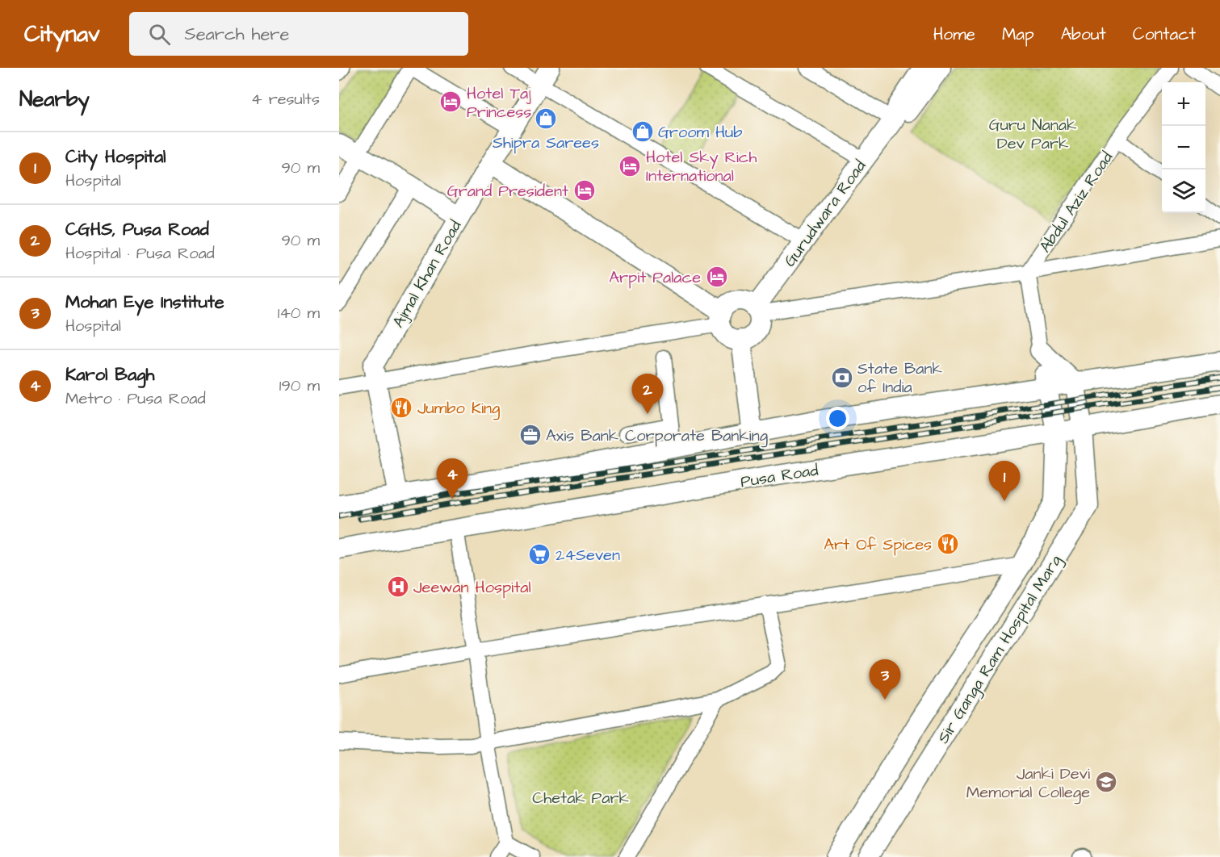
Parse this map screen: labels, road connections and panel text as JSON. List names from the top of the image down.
{
  "streets": {
    "street": [
      "Abdul Aziz Road",
      "Gurudwara Road",
      "Ajmal Khan Road",
      "Pusa Road",
      "Sir Ganga Ram Hospital Marg"
    ]
  },
  "crossings": [
    ["Pusa Road", "Sir Ganga Ram Hospital Marg"]
  ],
  "parks": ["Guru Nanak Dev Park", "Chetak Park"],
  "places": {
    "hotel": [
      "Hotel Taj Princess",
      "Hotel Sky Rich International",
      "Grand President",
      "Arpit Palace"
    ],
    "shop": ["Shipra Sarees", "Groom Hub"],
    "bank": ["State Bank of India"],
    "restaurant": ["Jumbo King", "Art Of Spices"],
    "office": ["Axis Bank Corporate Banking"],
    "supermarket": ["24Seven"],
    "hospital": ["Jeewan Hospital"],
    "school or university": ["Janki Devi Memorial College"]
  },
  "page": {
    "header": "Citynav",
    "search": "Search here",
    "nav": [
      "Home",
      "Map",
      "About",
      "Contact"
    ],
    "heading": ["Nearby", "4 results"],
    "map_buttons": ["+", "−"],
    "list": [
      {
        "mark": "1",
        "name": "City Hospital",
        "note": "Hospital",
        "value": "90 m"
      },
      {
        "mark": "2",
        "name": "CGHS, Pusa Road",
        "note": "Hospital · Pusa Road",
        "value": "90 m"
      },
      {
        "mark": "3",
        "name": "Mohan Eye Institute",
        "note": "Hospital",
        "value": "140 m"
      },
      {
        "mark": "4",
        "name": "Karol Bagh",
        "note": "Metro · Pusa Road",
        "value": "190 m"
      }
    ],
    "pins": [
      "2",
      "4",
      "1",
      "3"
    ]
  }
}
